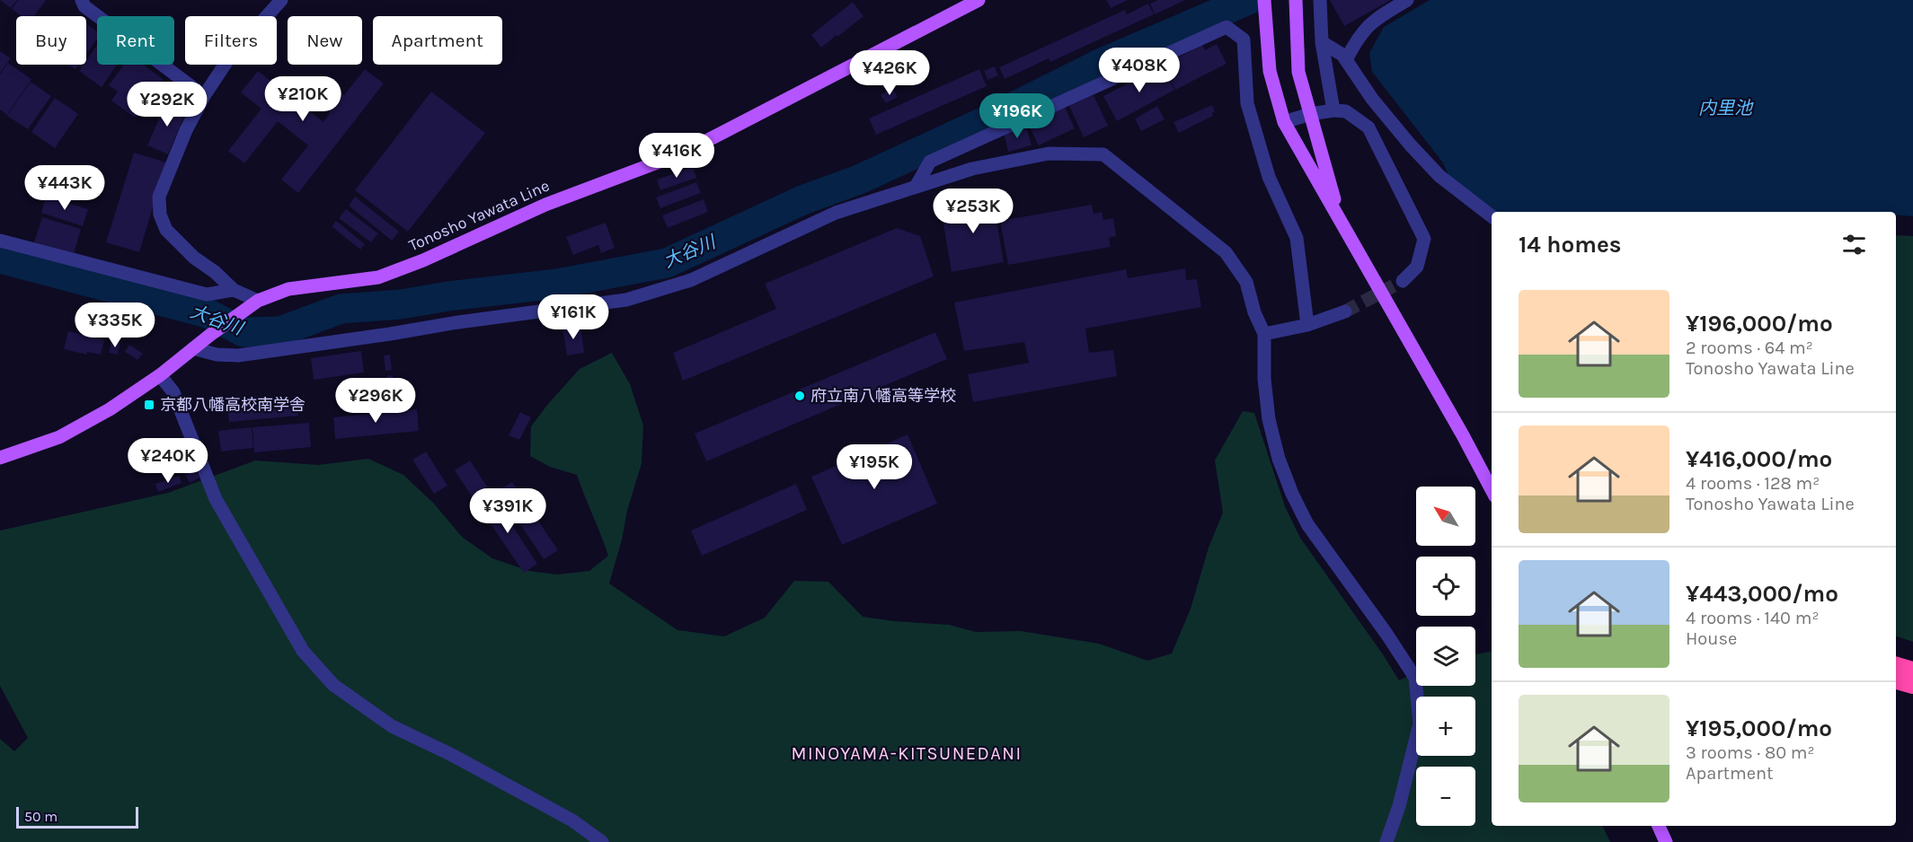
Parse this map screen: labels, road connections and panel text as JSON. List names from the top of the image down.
{
  "streets": {
    "main road": ["Tonosho Yawata Line"]
  },
  "districts": ["MINOYAMA-KITSUNEDANI"],
  "water": ["内里池", "大谷川"],
  "places": {
    "other": ["府立南八幡高等学校"],
    "transit": ["京都八幡高校南学舎"]
  },
  "scale_bar": "50 m",
  "north": "top left",
  "page": {
    "chip": [
      "Buy",
      "Rent",
      "Filters",
      "New",
      "Apartment"
    ],
    "price": [
      "¥408K",
      "¥426K",
      "¥210K",
      "¥292K",
      "¥196K",
      "¥416K",
      "¥443K",
      "¥253K",
      "¥161K",
      "¥335K",
      "¥296K",
      "¥240K",
      "¥195K",
      "¥391K"
    ],
    "heading": "14 homes",
    "list": [
      {
        "name": "¥196,000/mo",
        "note": "2 rooms · 64 m² · Tonosho Yawata Line"
      },
      {
        "name": "¥416,000/mo",
        "note": "4 rooms · 128 m² · Tonosho Yawata Line"
      },
      {
        "name": "¥443,000/mo",
        "note": "4 rooms · 140 m² · House"
      },
      {
        "name": "¥195,000/mo",
        "note": "3 rooms · 80 m² · Apartment"
      }
    ],
    "map_buttons": ["+", "−"],
    "scale": "50 m"
  }
}
